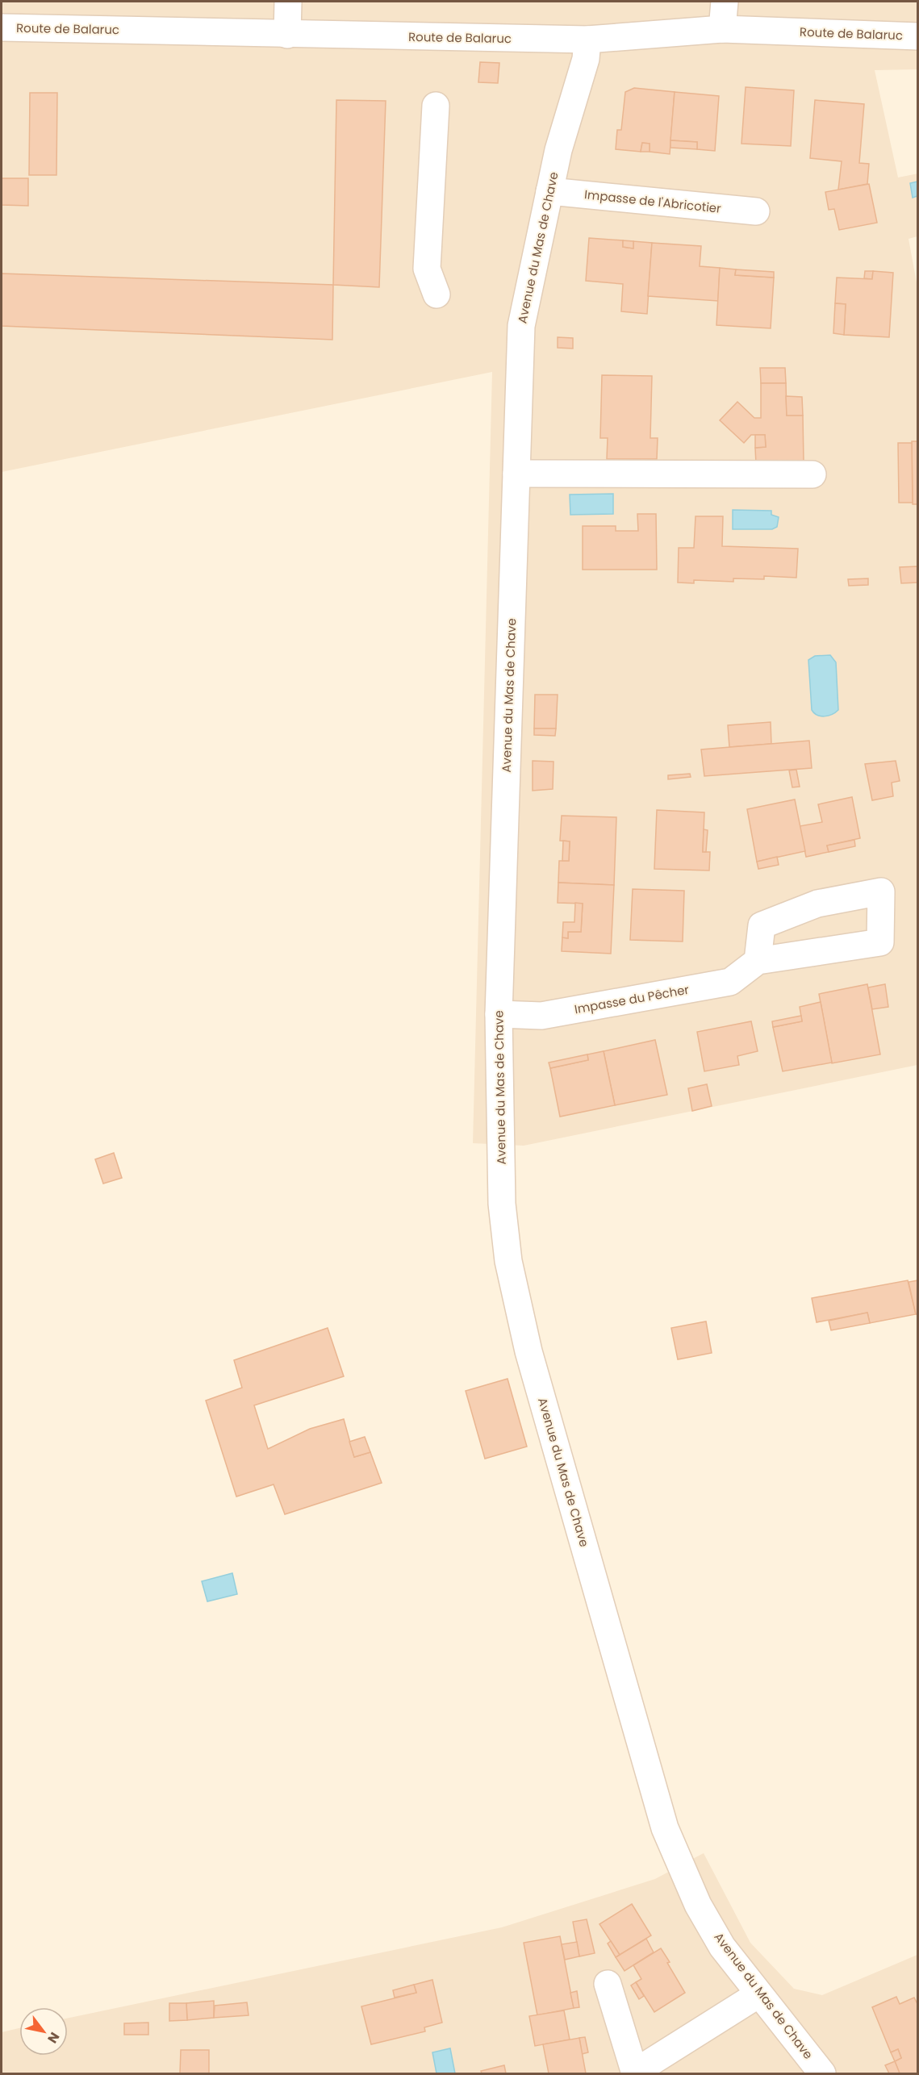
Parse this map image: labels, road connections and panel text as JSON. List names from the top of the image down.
{
  "streets": {
    "street": [
      "Route de Balaruc",
      "Impasse de l'Abricotier",
      "Avenue du Mas de Chave",
      "Impasse du Pêcher"
    ]
  },
  "crossings": [
    ["Route de Balaruc", "Avenue du Mas de Chave"],
    ["Impasse de l'Abricotier", "Avenue du Mas de Chave"],
    ["Avenue du Mas de Chave", "Impasse du Pêcher"]
  ],
  "north": "bottom right"
}
